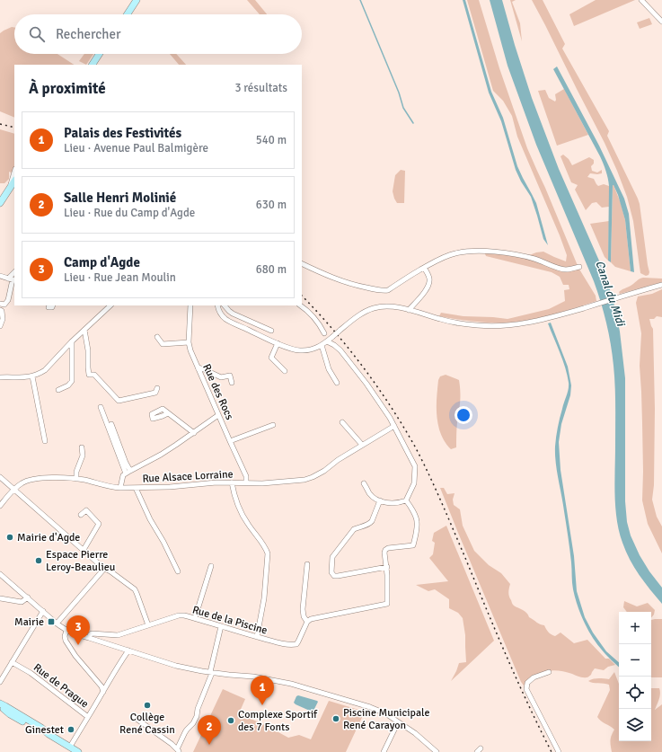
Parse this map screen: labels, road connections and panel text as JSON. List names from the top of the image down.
{
  "streets": {
    "street": [
      "Rue des Rocs",
      "Rue Alsace Lorraine",
      "Rue de la Piscine",
      "Rue de Prague"
    ]
  },
  "crossings": [
    ["Rue des Rocs", "Rue Alsace Lorraine"]
  ],
  "water": ["Canal du Midi"],
  "places": {
    "other": [
      "Mairie d'Agde",
      "Espace Pierre Leroy-Beaulieu",
      "Collège René Cassin",
      "Piscine Municipale René Carayon",
      "Complexe Sportif des 7 Fonts",
      "Ginestet"
    ],
    "transit": ["Mairie"]
  },
  "page": {
    "search": "Rechercher",
    "heading": ["À proximité", "3 résultats"],
    "list": [
      {
        "mark": "1",
        "name": "Palais des Festivités",
        "note": "Lieu · Avenue Paul Balmigère",
        "value": "540 m"
      },
      {
        "mark": "2",
        "name": "Salle Henri Molinié",
        "note": "Lieu · Rue du Camp d'Agde",
        "value": "630 m"
      },
      {
        "mark": "3",
        "name": "Camp d'Agde",
        "note": "Lieu · Rue Jean Moulin",
        "value": "680 m"
      }
    ],
    "map_buttons": ["+", "−"],
    "pins": ["3", "1", "2"]
  }
}
